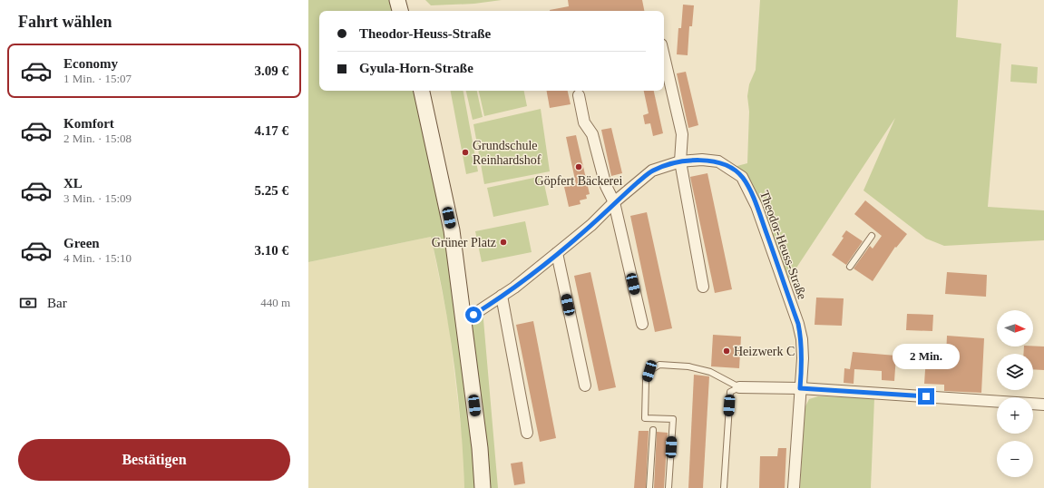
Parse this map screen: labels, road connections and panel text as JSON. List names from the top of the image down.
{
  "streets": {
    "street": ["Theodor-Heuss-Straße"]
  },
  "places": [
    "Grundschule Reinhardshof",
    "Göpfert Bäckerei",
    "Grüner Platz",
    "Heizwerk C"
  ],
  "north": "right",
  "page": {
    "heading": "Fahrt wählen",
    "banner": ["Theodor-Heuss-Straße", "Gyula-Horn-Straße"],
    "list": [
      {
        "name": "Economy",
        "note": "1 Min. · 15:07",
        "value": "3.09 €"
      },
      {
        "name": "Komfort",
        "note": "2 Min. · 15:08",
        "value": "4.17 €"
      },
      {
        "name": "XL",
        "note": "3 Min. · 15:09",
        "value": "5.25 €"
      },
      {
        "name": "Green",
        "note": "4 Min. · 15:10",
        "value": "3.10 €"
      }
    ],
    "pay": ["Bar", "440 m"],
    "map_buttons": ["+", "−"],
    "bubble": "2 Min.",
    "buttons": "Bestätigen"
  }
}
